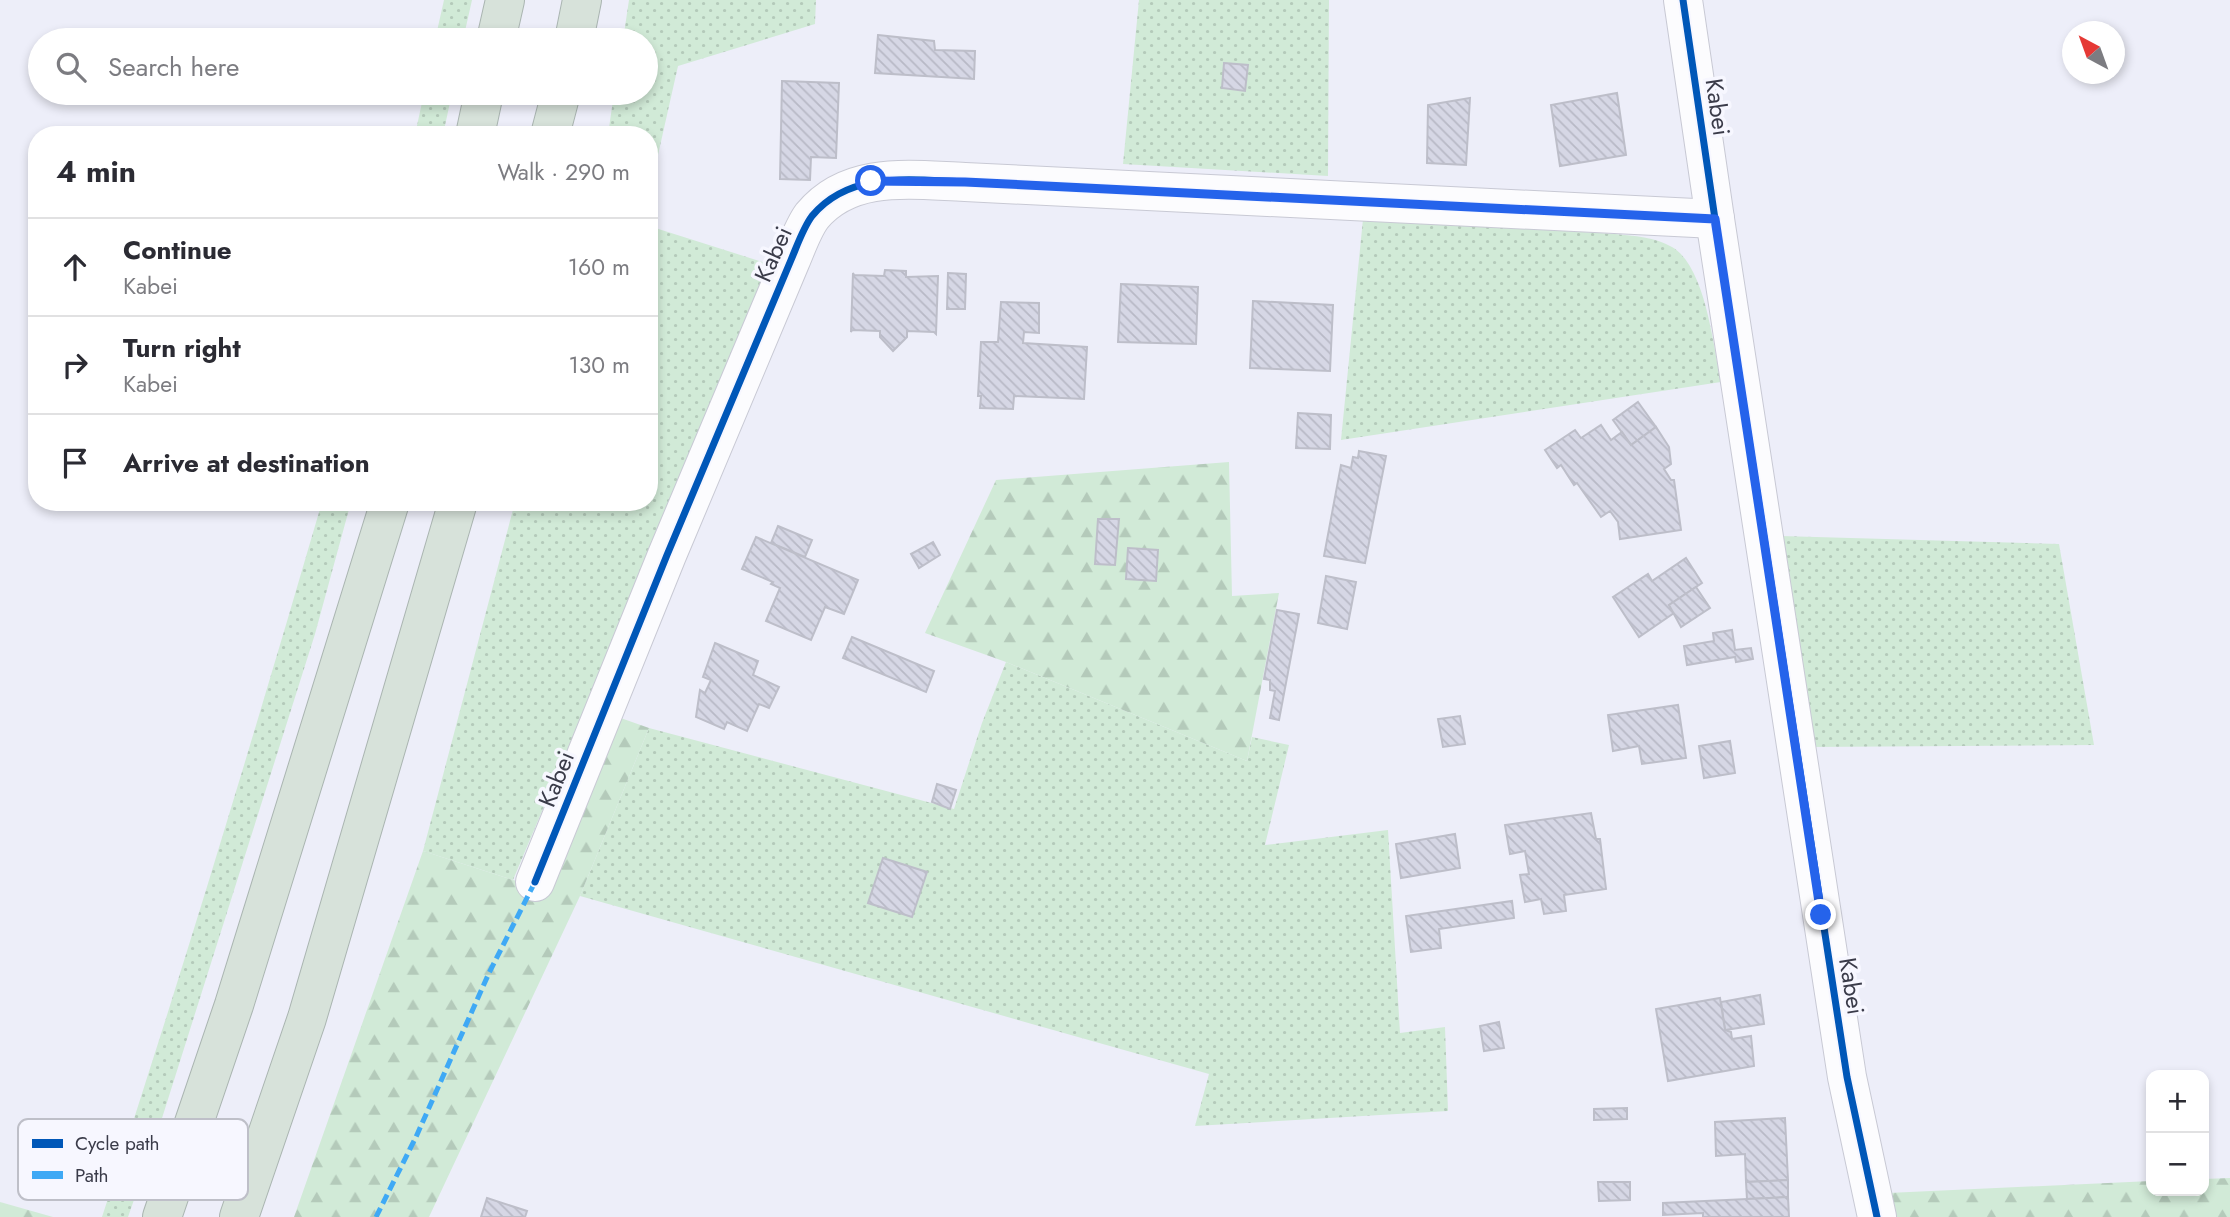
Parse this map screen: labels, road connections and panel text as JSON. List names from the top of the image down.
{
  "streets": {
    "street": ["Kabei"]
  },
  "legend": ["Cycle path", "Path"],
  "north": "top left",
  "page": {
    "search": "Search here",
    "heading": ["4 min", "Walk · 290 m"],
    "list": [
      ["Continue", "Kabei", "160 m"],
      ["Turn right", "Kabei", "130 m"],
      "Arrive at destination"
    ],
    "map_buttons": ["+", "−"]
  }
}
